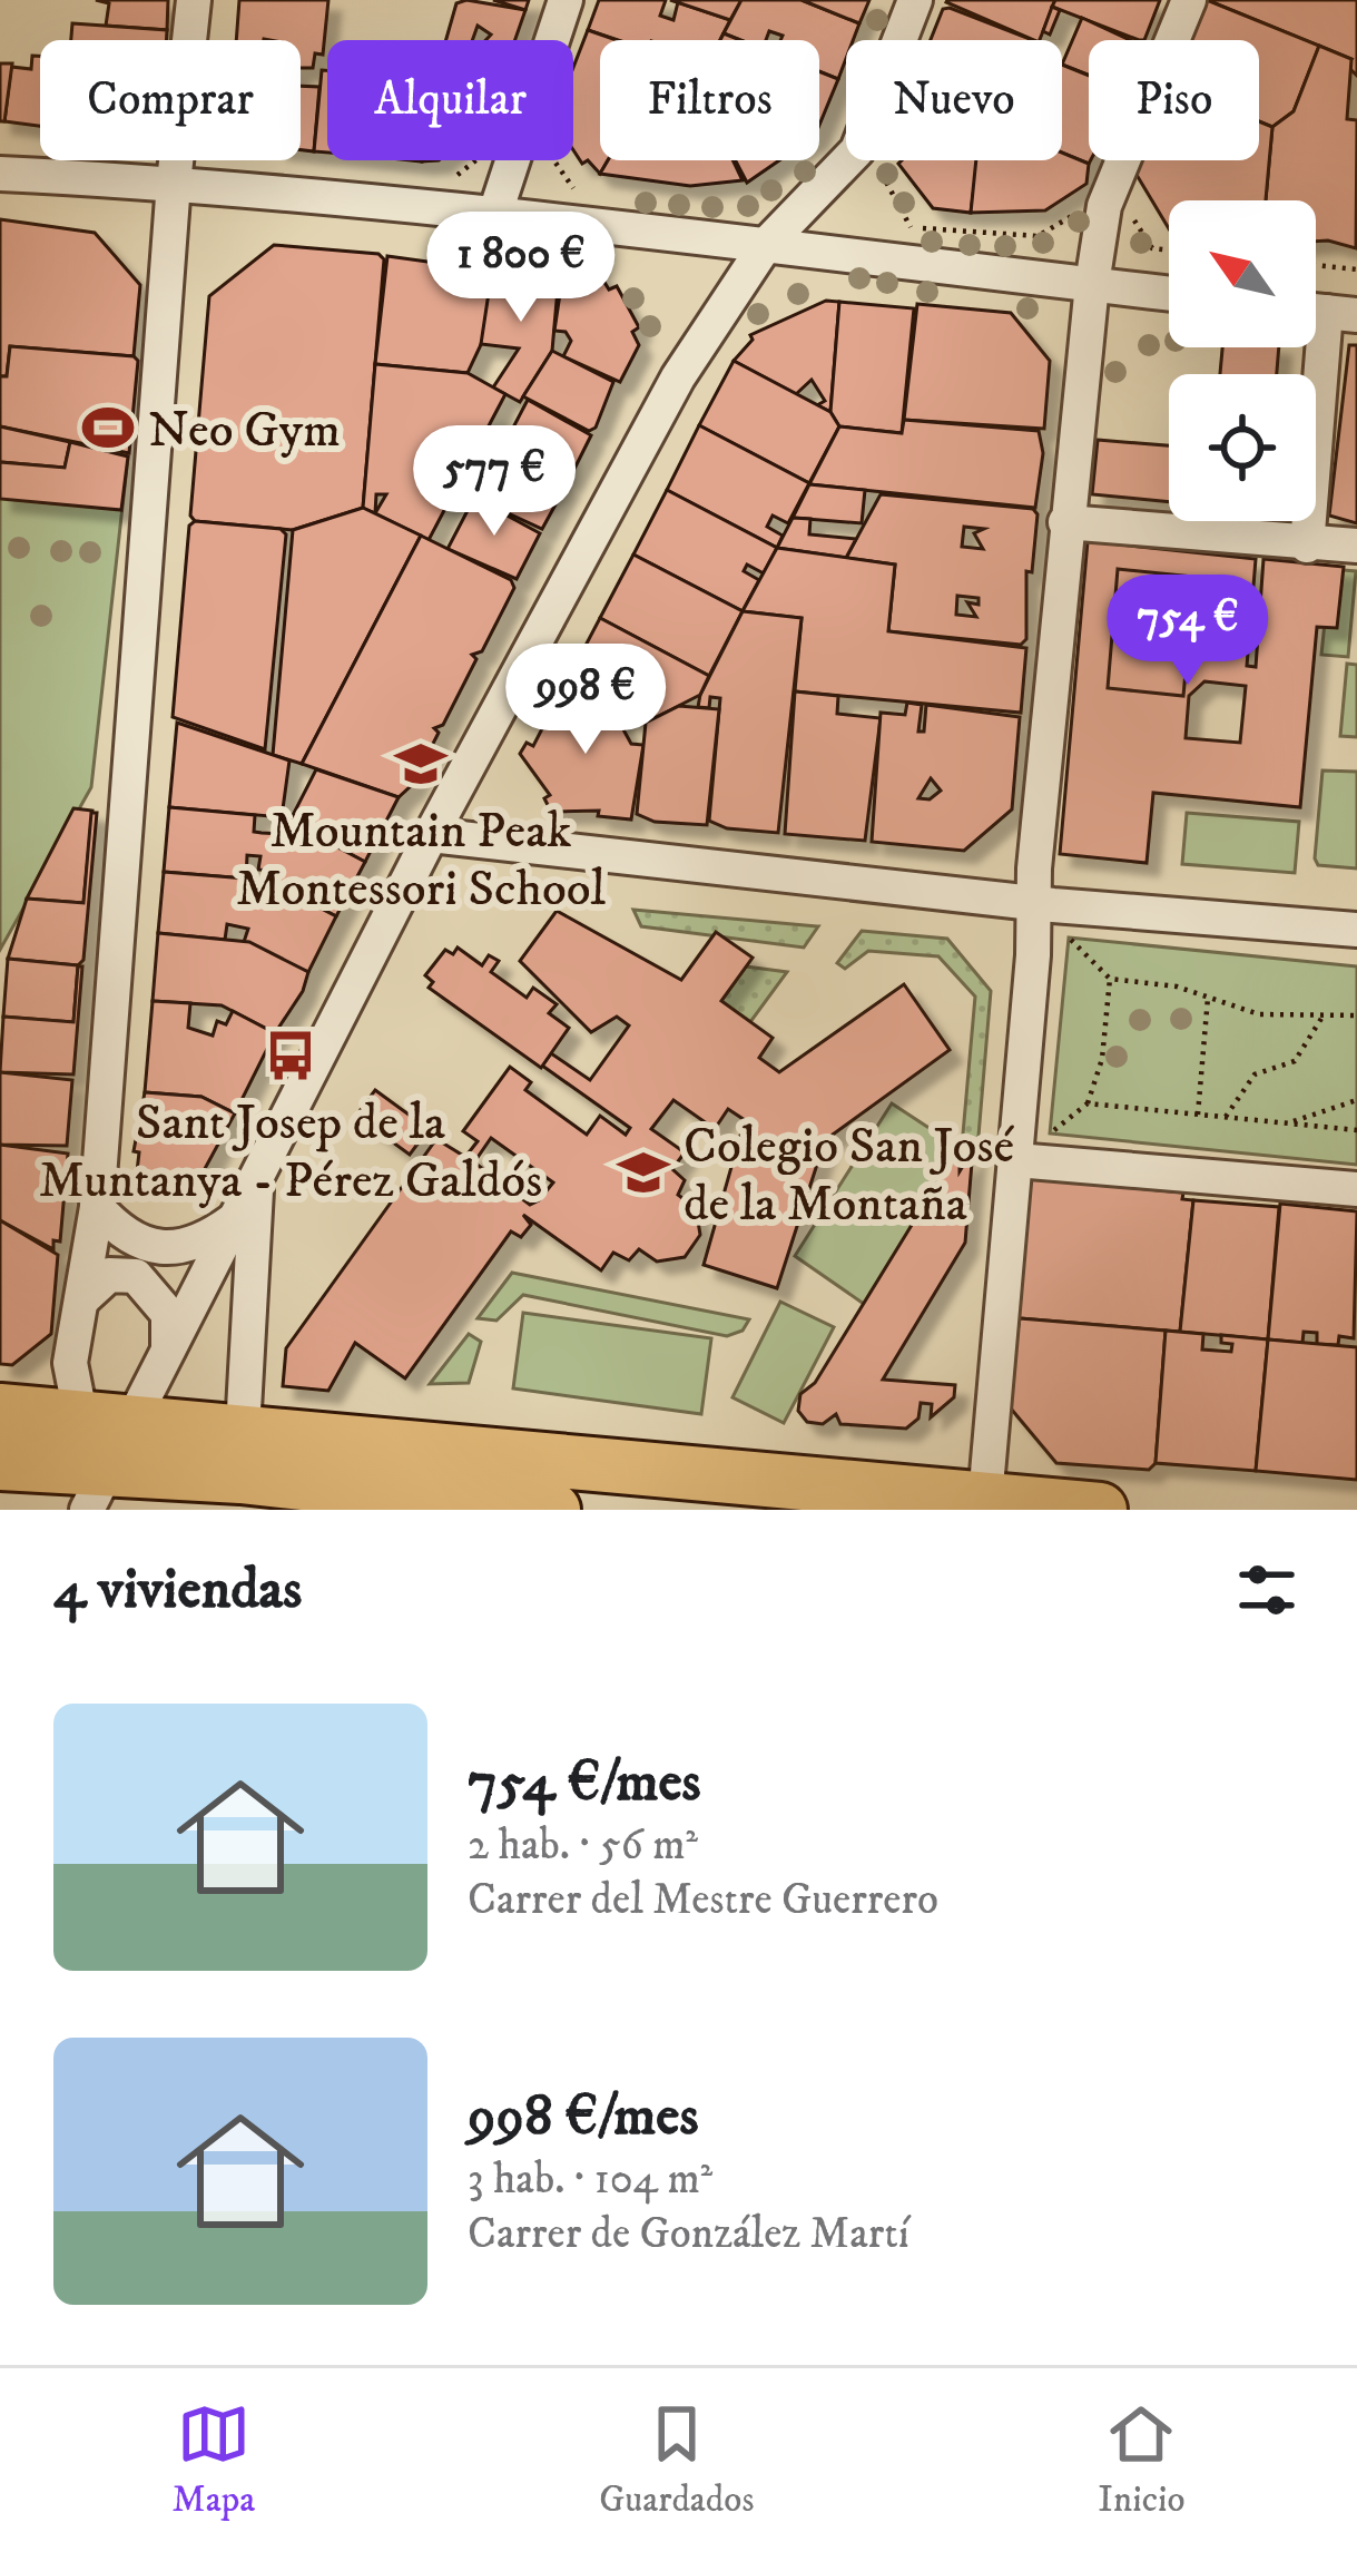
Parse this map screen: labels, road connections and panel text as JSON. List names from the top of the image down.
{
  "places": {
    "sports": ["Neo Gym"],
    "school or university": ["Mountain Peak Montessori School", "Colegio San José de la Montaña"],
    "bus stop": ["Sant Josep de la Muntanya - Pérez Galdós"]
  },
  "north": "top left",
  "page": {
    "chip": [
      "Comprar",
      "Alquilar",
      "Filtros",
      "Nuevo",
      "Piso"
    ],
    "price": [
      "1 800 €",
      "577 €",
      "754 €",
      "998 €"
    ],
    "heading": "4 viviendas",
    "list": [
      {
        "name": "754 €/mes",
        "note": "2 hab. · 56 m² · Carrer del Mestre Guerrero"
      },
      {
        "name": "998 €/mes",
        "note": "3 hab. · 104 m² · Carrer de González Martí"
      }
    ],
    "tabs": ["Mapa", "Guardados", "Inicio"]
  }
}
